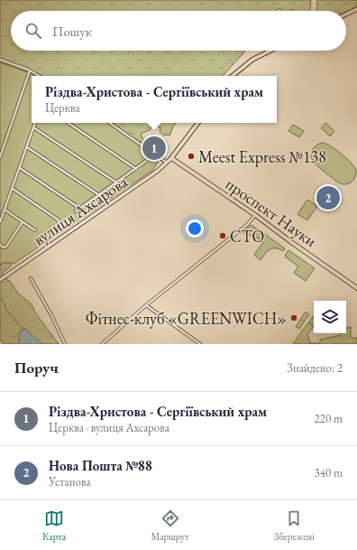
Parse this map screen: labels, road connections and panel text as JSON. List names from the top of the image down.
{
  "streets": {
    "main road": ["вулиця Ахсарова", "проспект Науки"]
  },
  "crossings": [
    ["вулиця Ахсарова", "проспект Науки"]
  ],
  "places": ["Meest Express №138", "СТО", "Фітнес-клуб «GREENWICH»"],
  "page": {
    "search": "Пошук",
    "popup": ["Різдва-Христова - Сергіївський храм", "Церква"],
    "pins": ["1", "2"],
    "heading": ["Поруч", "Знайдено: 2"],
    "list": [
      {
        "mark": "1",
        "name": "Різдва-Христова - Сергіївський храм",
        "note": "Церква · вулиця Ахсарова",
        "value": "220 m"
      },
      {
        "mark": "2",
        "name": "Нова Пошта №88",
        "note": "Установа",
        "value": "340 m"
      }
    ],
    "nav": ["Карта", "Маршрут", "Збережені"]
  }
}
